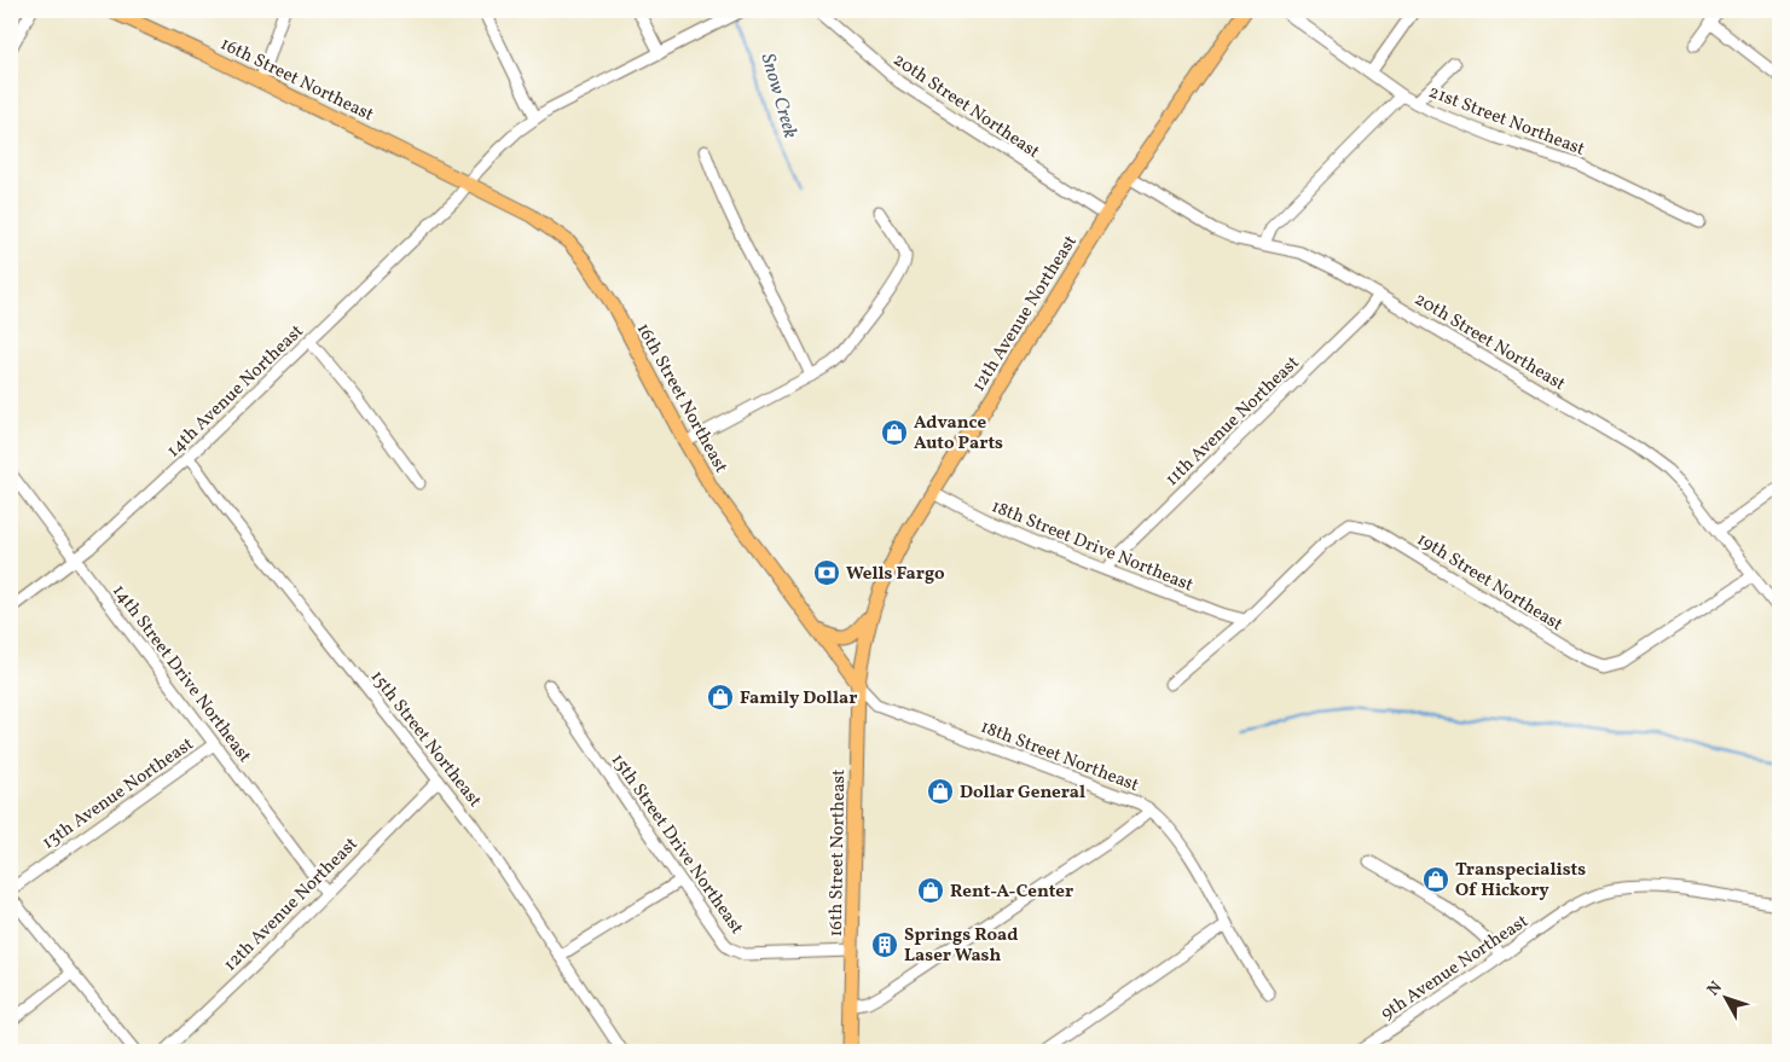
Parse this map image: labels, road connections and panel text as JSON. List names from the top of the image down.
{
  "streets": {
    "main road": ["16th Street Northeast", "12th Avenue Northeast"],
    "street": [
      "20th Street Northeast",
      "21st Street Northeast",
      "14th Avenue Northeast",
      "11th Avenue Northeast",
      "18th Street Drive Northeast",
      "19th Street Northeast",
      "14th Street Drive Northeast",
      "15th Street Northeast",
      "18th Street Northeast",
      "13th Avenue Northeast",
      "15th Street Drive Northeast",
      "9th Avenue Northeast"
    ]
  },
  "crossings": [
    ["16th Street Northeast", "12th Avenue Northeast"],
    ["16th Street Northeast", "14th Avenue Northeast"],
    ["16th Street Northeast", "18th Street Northeast"],
    ["16th Street Northeast", "15th Street Drive Northeast"],
    ["20th Street Northeast", "12th Avenue Northeast"],
    ["20th Street Northeast", "11th Avenue Northeast"],
    ["20th Street Northeast", "19th Street Northeast"],
    ["12th Avenue Northeast", "18th Street Drive Northeast"],
    ["12th Avenue Northeast", "14th Street Drive Northeast"],
    ["12th Avenue Northeast", "15th Street Northeast"],
    ["12th Avenue Northeast", "18th Street Northeast"],
    ["14th Avenue Northeast", "14th Street Drive Northeast"],
    ["14th Avenue Northeast", "15th Street Northeast"],
    ["11th Avenue Northeast", "18th Street Drive Northeast"],
    ["18th Street Drive Northeast", "19th Street Northeast"],
    ["14th Street Drive Northeast", "13th Avenue Northeast"]
  ],
  "water": ["Snow Creek"],
  "places": {
    "shop": [
      "Advance Auto Parts",
      "Family Dollar",
      "Dollar General",
      "Transpecialists Of Hickory",
      "Rent-A-Center"
    ],
    "bank": ["Wells Fargo"],
    "building": ["Springs Road Laser Wash"]
  },
  "north": "top left"
}
